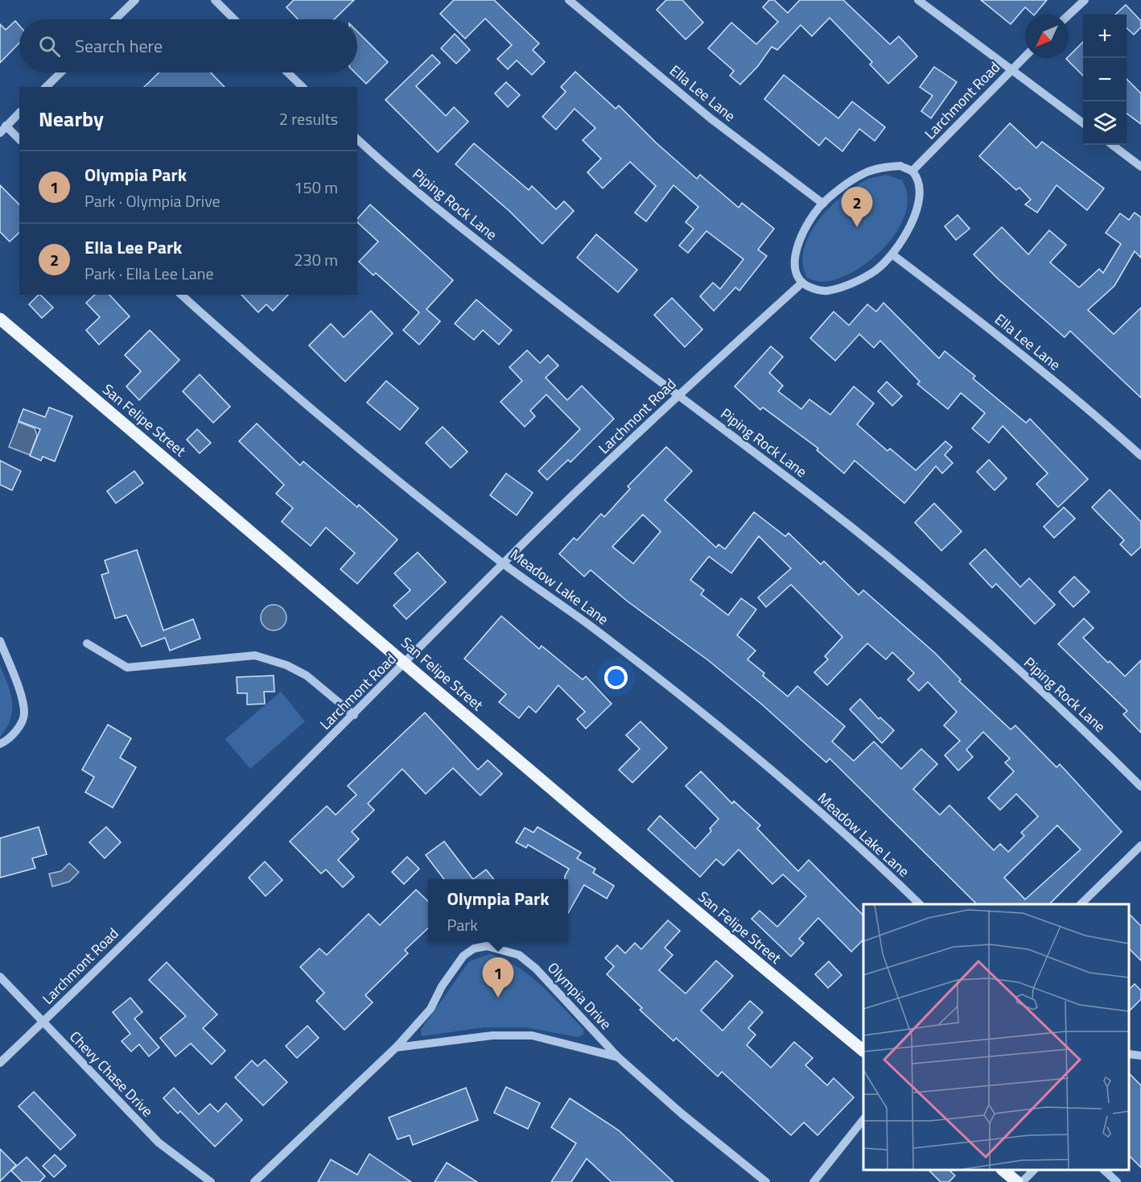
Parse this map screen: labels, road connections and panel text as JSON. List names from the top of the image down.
{
  "streets": {
    "main road": ["San Felipe Street"],
    "street": [
      "Ella Lee Lane",
      "Larchmont Road",
      "Piping Rock Lane",
      "Meadow Lake Lane",
      "Olympia Drive",
      "Chevy Chase Drive"
    ]
  },
  "crossings": [
    ["Larchmont Road", "Piping Rock Lane"],
    ["Larchmont Road", "San Felipe Street"],
    ["Larchmont Road", "Meadow Lake Lane"],
    ["Larchmont Road", "Chevy Chase Drive"]
  ],
  "north": "bottom left",
  "page": {
    "map_buttons": ["+", "−"],
    "search": "Search here",
    "heading": ["Nearby", "2 results"],
    "list": [
      {
        "mark": "1",
        "name": "Olympia Park",
        "note": "Park · Olympia Drive",
        "value": "150 m"
      },
      {
        "mark": "2",
        "name": "Ella Lee Park",
        "note": "Park · Ella Lee Lane",
        "value": "230 m"
      }
    ],
    "pins": ["2", "1"],
    "popup": ["Olympia Park", "Park"]
  }
}
